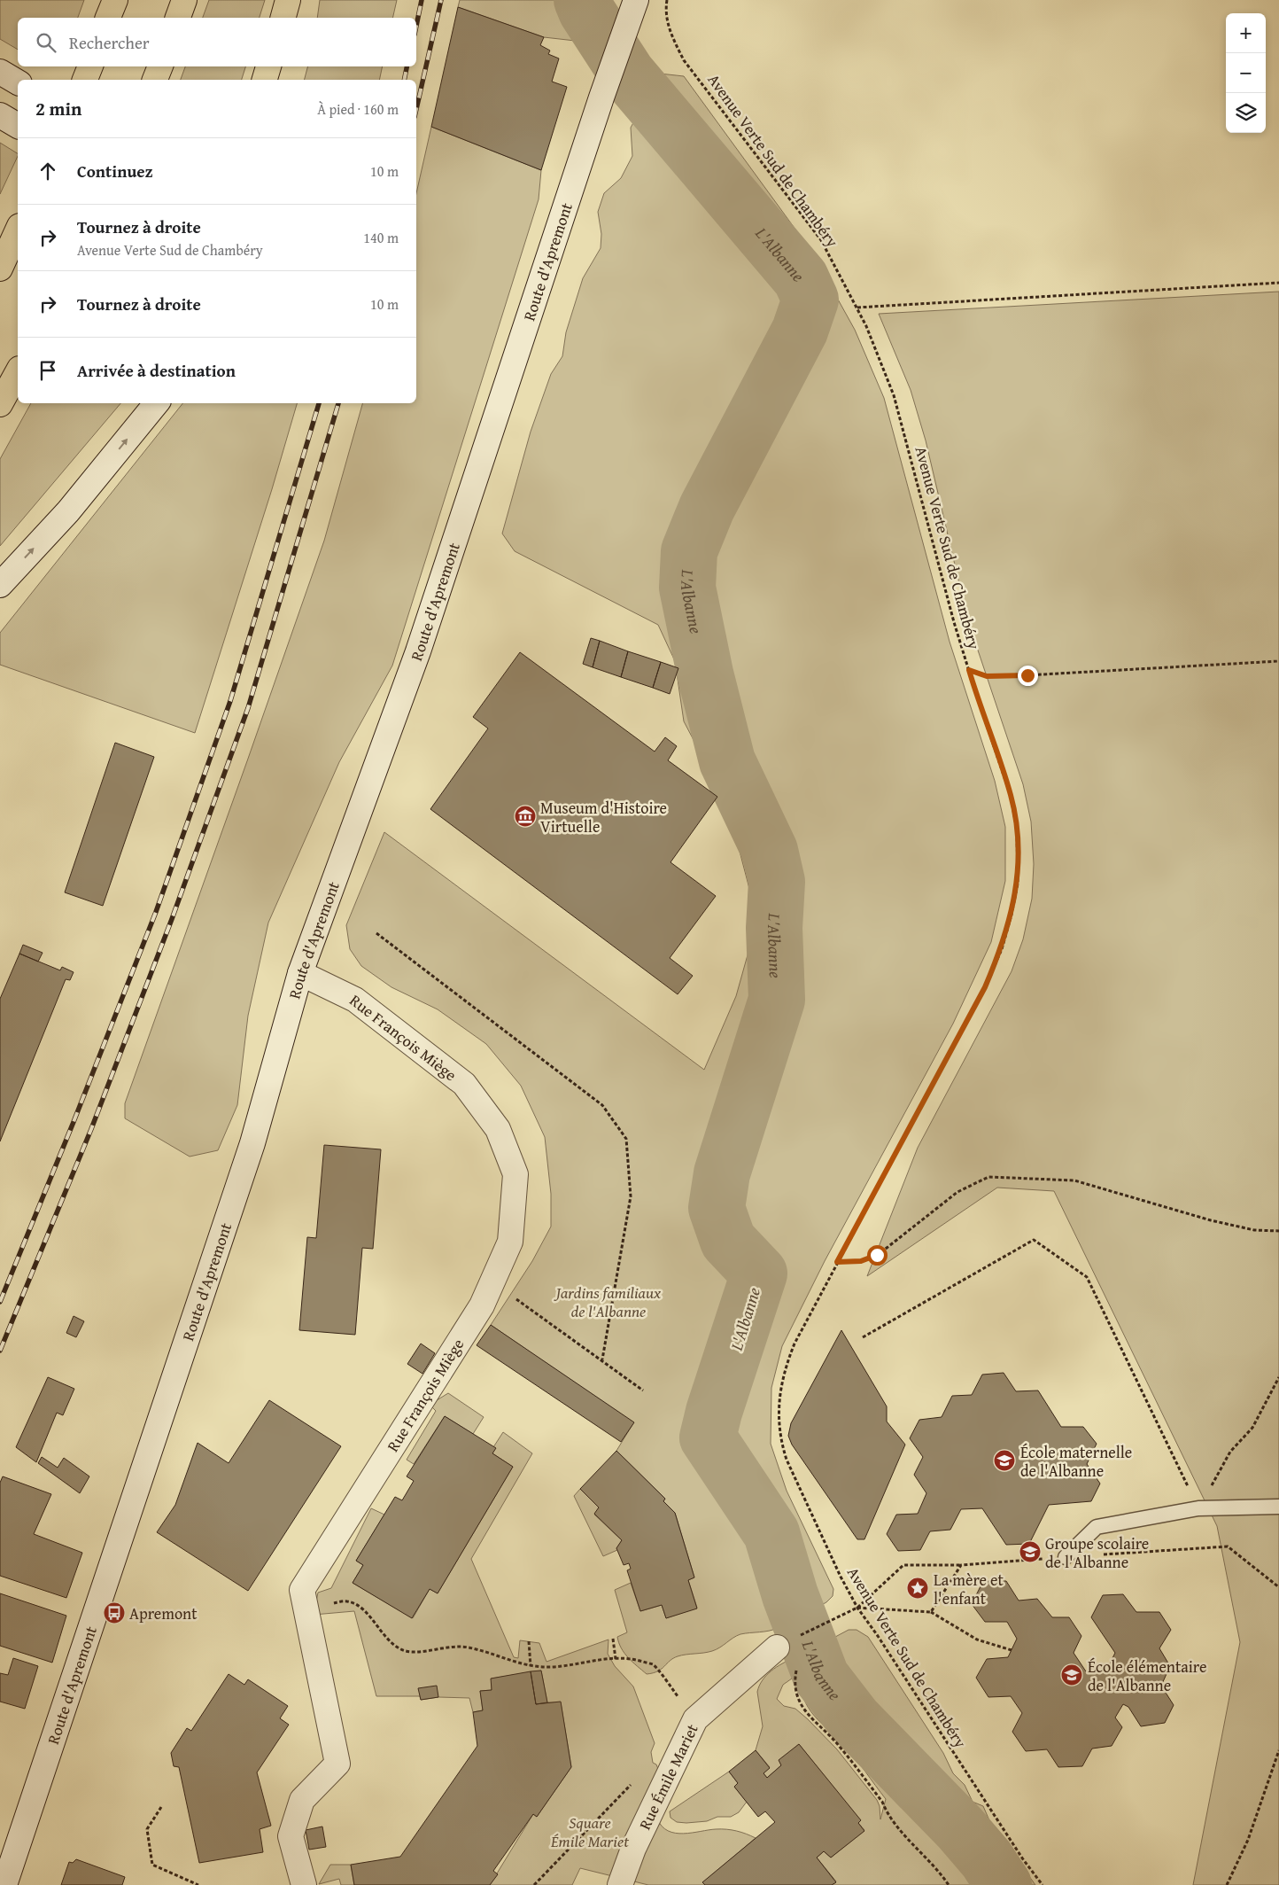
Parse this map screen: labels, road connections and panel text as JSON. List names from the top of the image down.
{
  "streets": {
    "main road": ["Route d'Apremont", "Rue François Miège", "Rue Émile Mariet"],
    "path": ["Avenue Verte Sud de Chambéry"]
  },
  "crossings": [
    ["Route d'Apremont", "Rue François Miège"]
  ],
  "water": ["L'Albanne"],
  "parks": ["Jardins familiaux de l'Albanne", "Square Émile Mariet"],
  "places": {
    "museum": ["Museum d'Histoire Virtuelle"],
    "school or university": ["École maternelle de l'Albanne", "Groupe scolaire de l'Albanne", "École élémentaire de l'Albanne"],
    "place": ["La mère et l'enfant"],
    "bus stop": ["Apremont"]
  },
  "page": {
    "map_buttons": ["+", "−"],
    "search": "Rechercher",
    "heading": ["2 min", "À pied · 160 m"],
    "list": [
      ["Continuez", "10 m"],
      ["Tournez à droite", "Avenue Verte Sud de Chambéry", "140 m"],
      ["Tournez à droite", "10 m"],
      "Arrivée à destination"
    ]
  }
}
